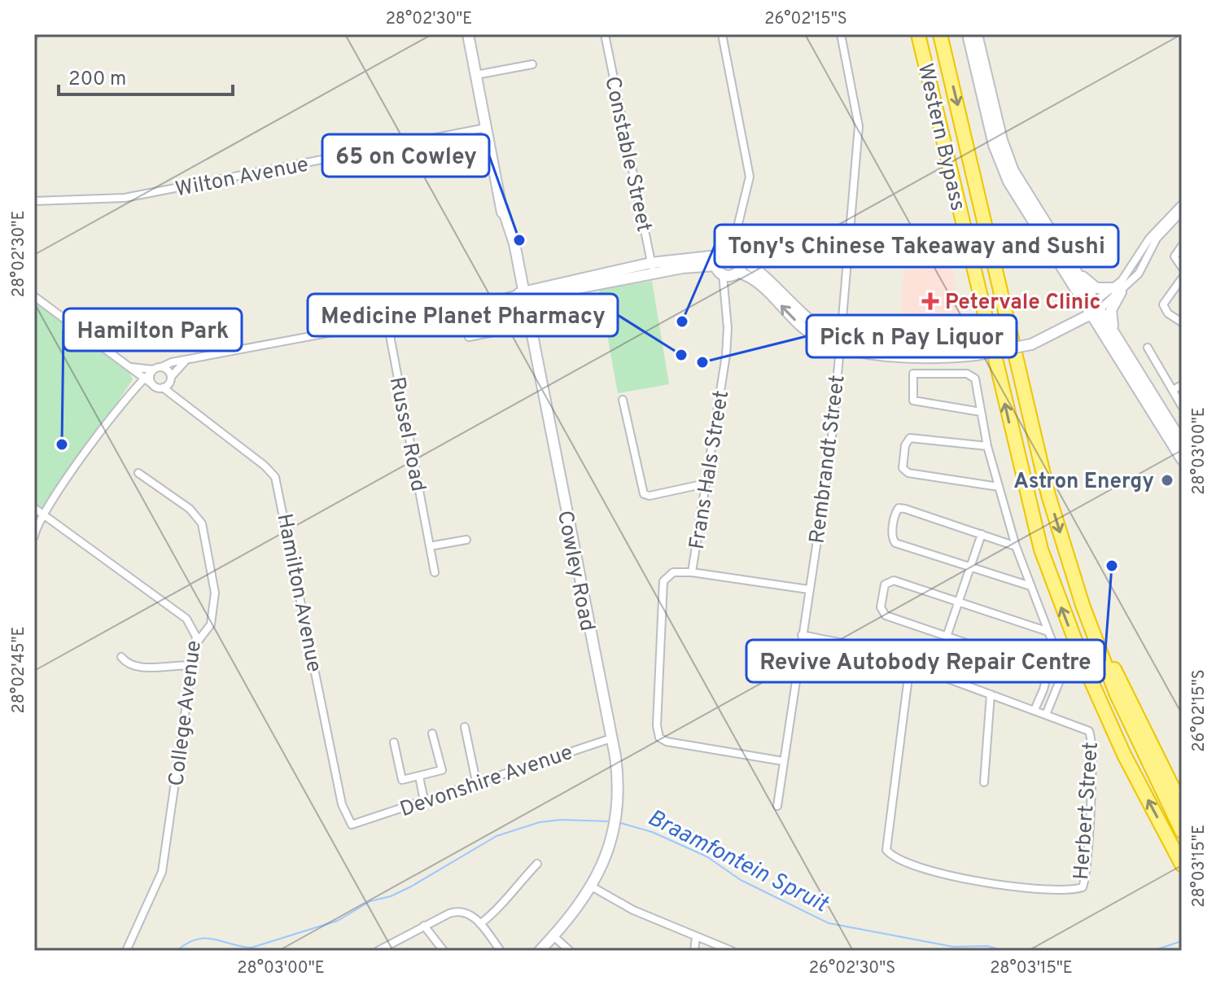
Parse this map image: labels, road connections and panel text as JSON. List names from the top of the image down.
{
  "streets": {
    "highway": ["Western Bypass"],
    "street": [
      "Constable Street",
      "Wilton Avenue",
      "Russel Road",
      "Rembrandt Street",
      "Frans Hals Street",
      "Cowley Road",
      "Hamilton Avenue",
      "College Avenue",
      "Devonshire Avenue",
      "Herbert Street"
    ]
  },
  "crossings": [
    ["Wilton Avenue", "Cowley Road"],
    ["Rembrandt Street", "Frans Hals Street"],
    ["Rembrandt Street", "Herbert Street"],
    ["Cowley Road", "Devonshire Avenue"],
    ["Hamilton Avenue", "Devonshire Avenue"]
  ],
  "water": ["Braamfontein Spruit"],
  "places": {
    "other": [
      "65 on Cowley",
      "Tony's Chinese Takeaway and Sushi",
      "Medicine Planet Pharmacy",
      "Pick n Pay Liquor",
      "Hamilton Park",
      "Astron Energy",
      "Revive Autobody Repair Centre"
    ],
    "health": ["Petervale Clinic"]
  },
  "scale_bar": "200 m",
  "coordinates": [
    "28°02'30\"E",
    "26°02'15\"S",
    "28°03'00\"E",
    "28°02'45\"E",
    "28°03'15\"E",
    "26°02'30\"S"
  ]
}
